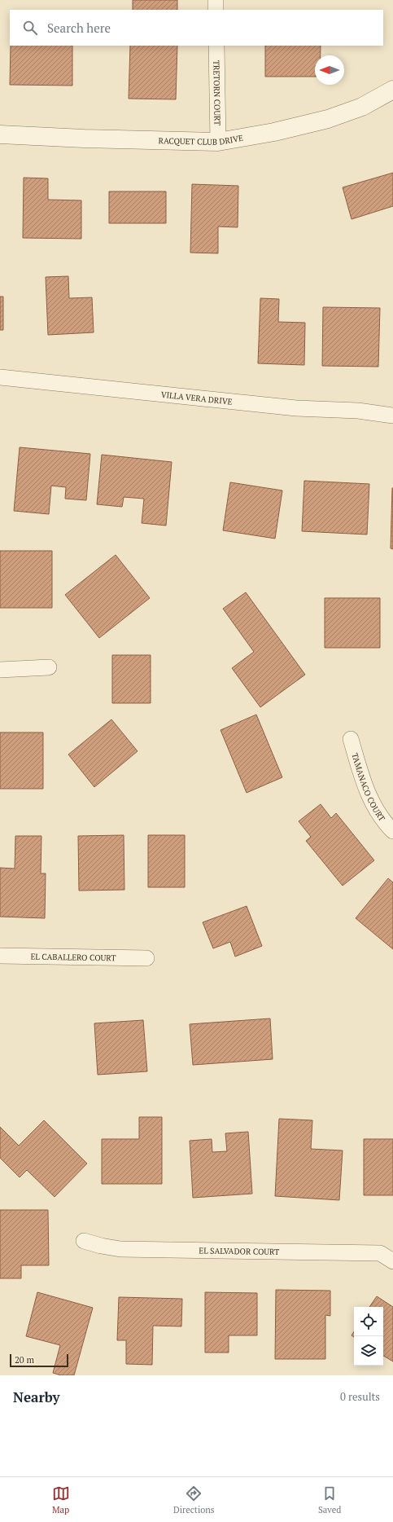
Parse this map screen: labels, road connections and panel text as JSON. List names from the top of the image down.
{
  "streets": {
    "street": [
      "TRETORN COURT",
      "RACQUET CLUB DRIVE",
      "VILLA VERA DRIVE",
      "TAMANACO COURT",
      "EL CABALLERO COURT",
      "EL SALVADOR COURT"
    ]
  },
  "crossings": [
    ["TRETORN COURT", "RACQUET CLUB DRIVE"]
  ],
  "scale_bar": "20 m",
  "north": "left",
  "page": {
    "search": "Search here",
    "scale": "20 m",
    "heading": ["Nearby", "0 results"],
    "nav": ["Map", "Directions", "Saved"]
  }
}
